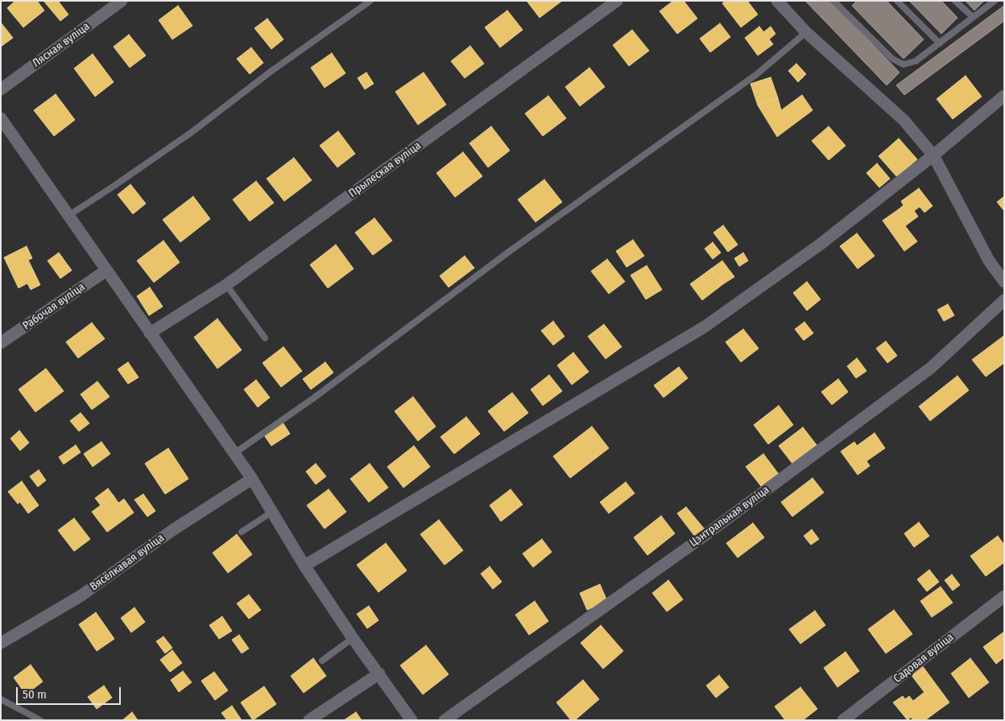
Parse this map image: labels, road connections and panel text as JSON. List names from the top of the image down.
{
  "streets": {
    "street": [
      "Лясная вуліца",
      "Прылеская вуліца",
      "Рабочая вуліца",
      "Цэнтральная вуліца",
      "Вясёлкавая вуліца",
      "Садовая вуліца"
    ]
  },
  "scale_bar": "50 m"
}
